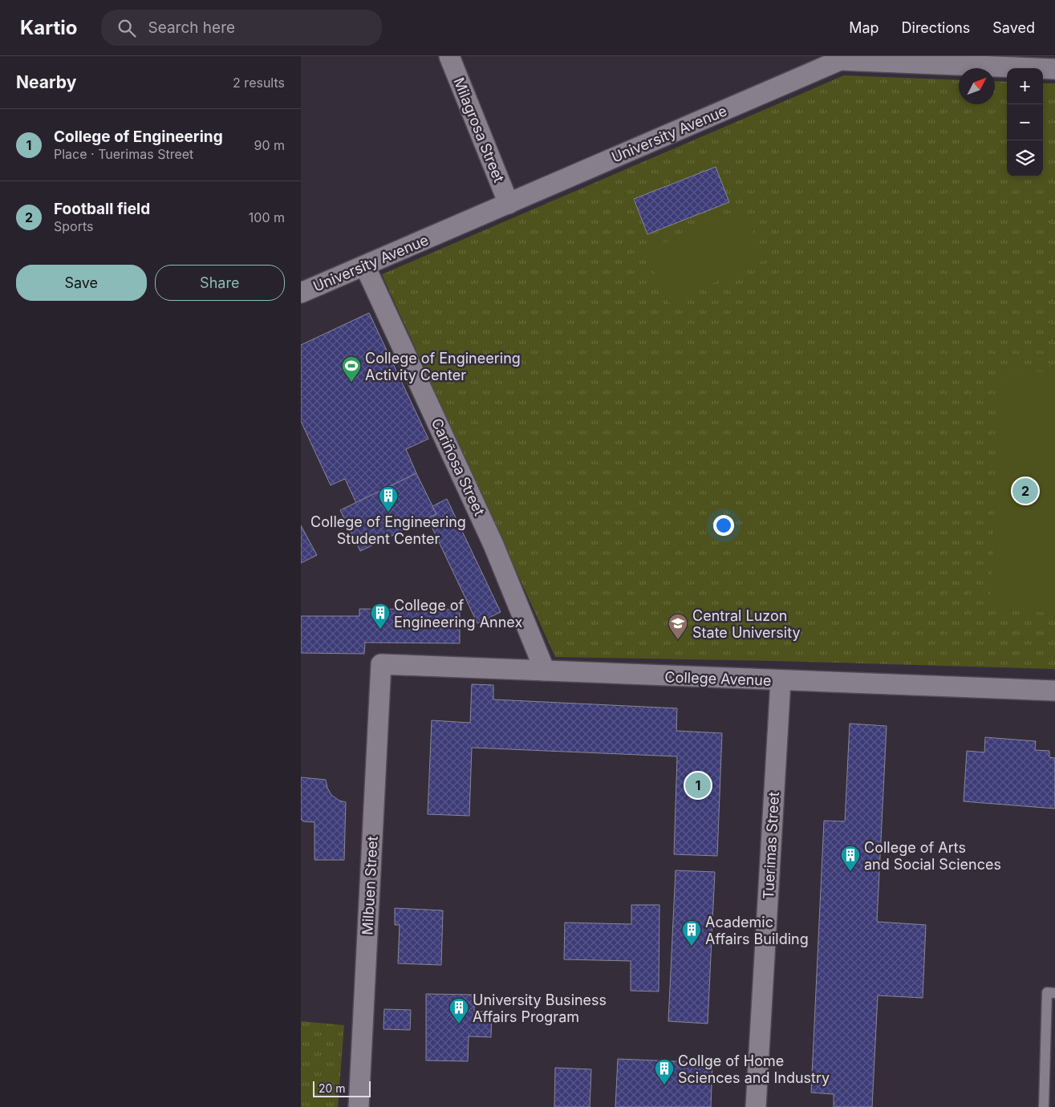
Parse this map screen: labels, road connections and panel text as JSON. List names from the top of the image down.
{
  "streets": {
    "street": [
      "Milagrosa Street",
      "University Avenue",
      "Cariñosa Street",
      "College Avenue",
      "Tuerimas Street",
      "Milbuen Street"
    ]
  },
  "crossings": [
    ["Milagrosa Street", "University Avenue"],
    ["University Avenue", "Cariñosa Street"],
    ["Cariñosa Street", "College Avenue"],
    ["College Avenue", "Tuerimas Street"],
    ["College Avenue", "Milbuen Street"]
  ],
  "places": {
    "sports": ["College of Engineering Activity Center"],
    "building": [
      "College of Engineering Student Center",
      "College of Engineering Annex",
      "College of Arts and Social Sciences",
      "Academic Affairs Building",
      "University Business Affairs Program",
      "Collge of Home Sciences and Industry"
    ],
    "school or university": ["Central Luzon State University"]
  },
  "scale_bar": "20 m",
  "north": "top right",
  "page": {
    "header": "Kartio",
    "search": "Search here",
    "nav": ["Map", "Directions", "Saved"],
    "heading": ["Nearby", "2 results"],
    "map_buttons": ["+", "−"],
    "list": [
      {
        "mark": "1",
        "name": "College of Engineering",
        "note": "Place · Tuerimas Street",
        "value": "90 m"
      },
      {
        "mark": "2",
        "name": "Football field",
        "note": "Sports",
        "value": "100 m"
      }
    ],
    "buttons": ["Save", "Share"],
    "pins": ["2", "1"],
    "scale": "20 m"
  }
}
